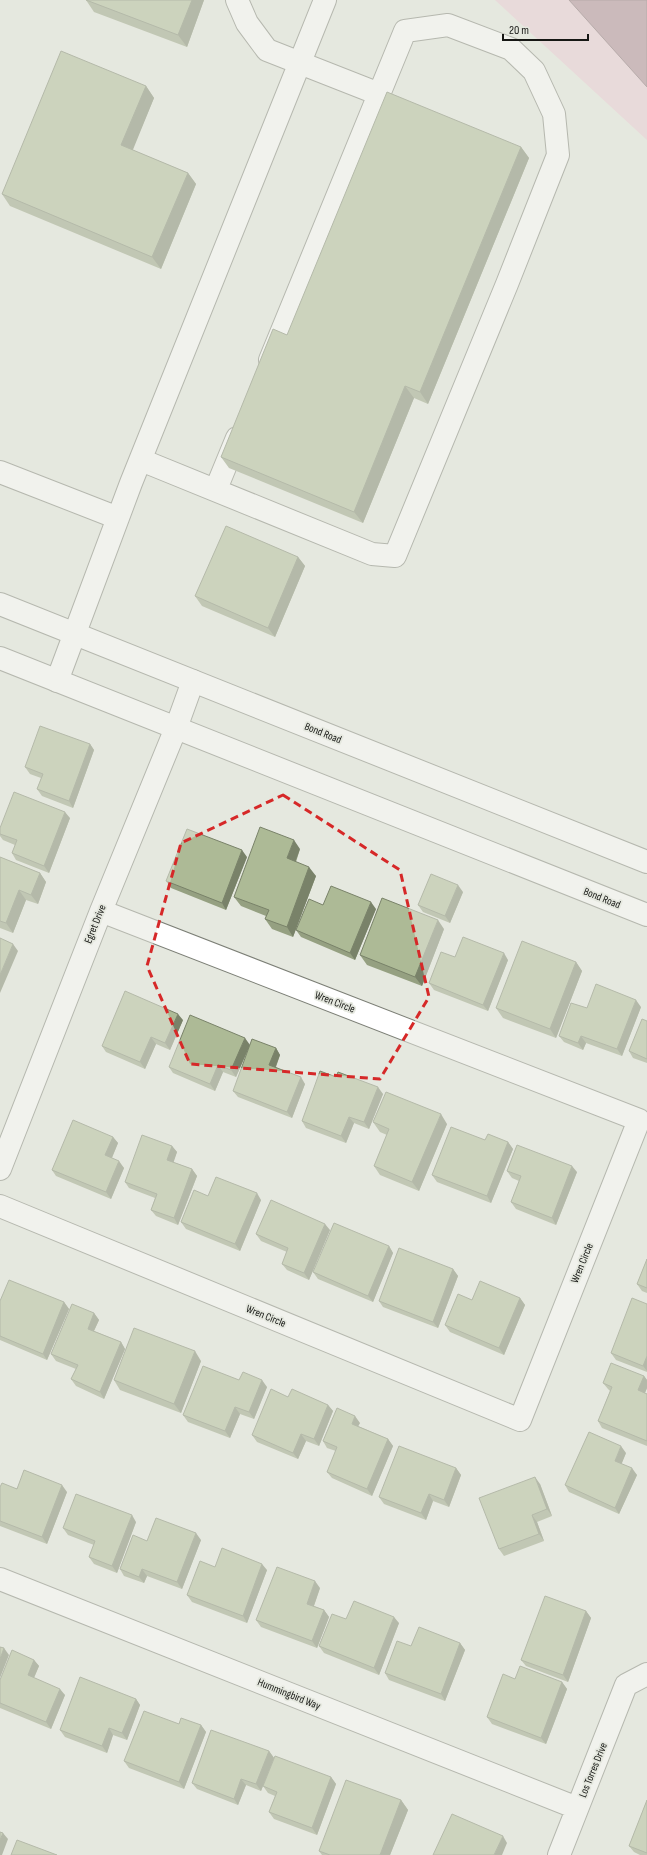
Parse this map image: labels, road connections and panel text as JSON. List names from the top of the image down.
{
  "streets": {
    "street": [
      "Bond Road",
      "Egret Drive",
      "Wren Circle",
      "Hummingbird Way",
      "Los Torres Drive"
    ]
  },
  "crossings": [
    ["Bond Road", "Egret Drive"],
    ["Egret Drive", "Wren Circle"],
    ["Hummingbird Way", "Los Torres Drive"]
  ],
  "scale_bar": "20 m"
}
